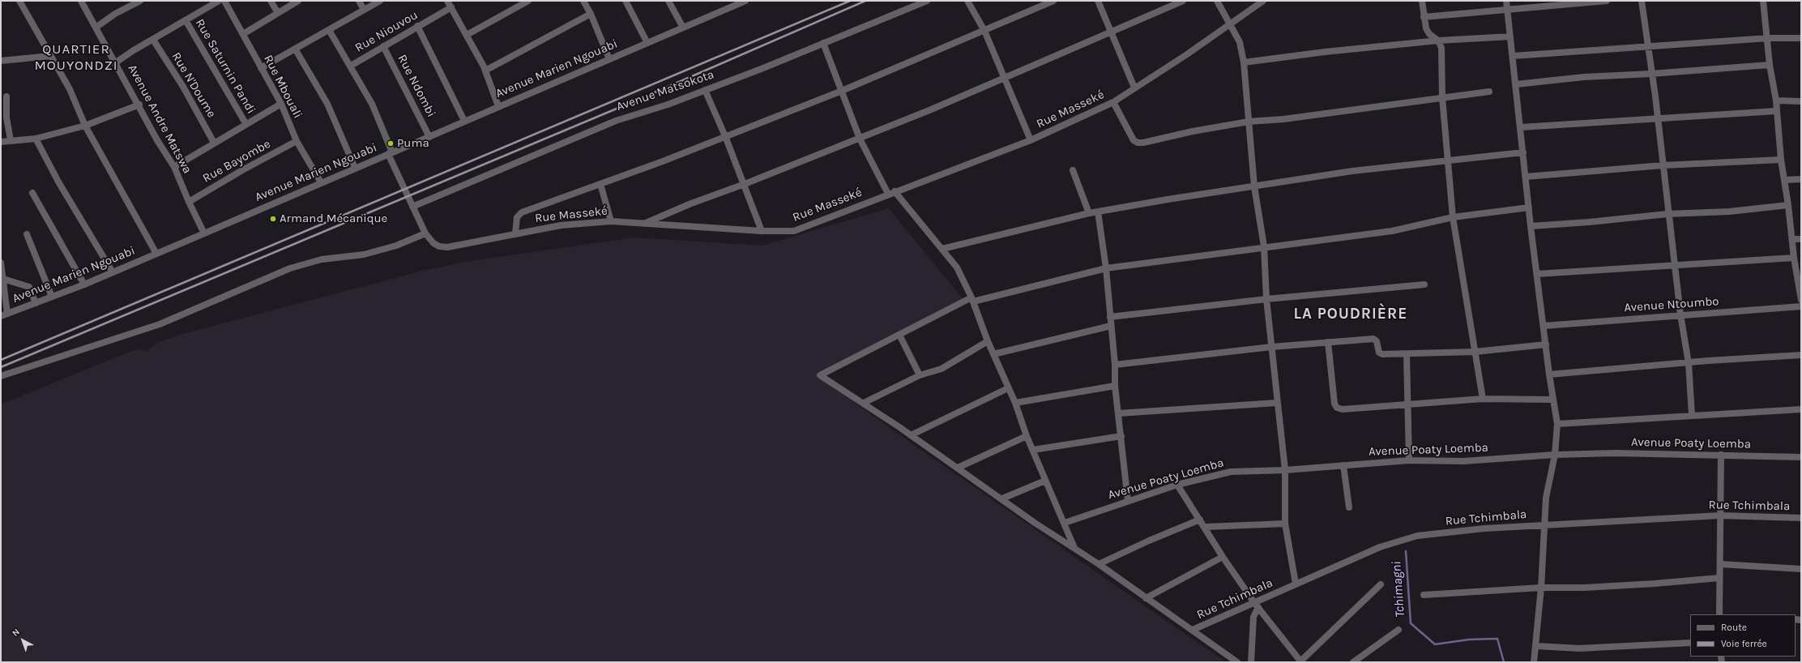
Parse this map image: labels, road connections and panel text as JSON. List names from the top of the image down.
{
  "streets": {
    "street": [
      "Rue Niouvou",
      "Rue Saturnin Pandi",
      "Avenue Marien Ngouabi",
      "Rue N'Doume",
      "Rue Ndombi",
      "Rue Mbouali",
      "Avenue Matsokota",
      "Rue Masseké",
      "Avenue Andre Matswa",
      "Rue Bayombe",
      "Avenue Ntoumbo",
      "Avenue Poaty Loemba",
      "Rue Tchimbala"
    ]
  },
  "crossings": [
    ["Rue Niouvou", "Rue Ndombi"],
    ["Rue Niouvou", "Rue Masseké"],
    ["Avenue Marien Ngouabi", "Rue Ndombi"],
    ["Avenue Marien Ngouabi", "Rue Mbouali"],
    ["Avenue Marien Ngouabi", "Rue Masseké"],
    ["Avenue Marien Ngouabi", "Avenue Andre Matswa"],
    ["Rue Mbouali", "Rue Bayombe"],
    ["Avenue Matsokota", "Rue Masseké"],
    ["Avenue Andre Matswa", "Rue Bayombe"]
  ],
  "districts": ["QUARTIER MOUYONDZI", "LA POUDRIÈRE"],
  "water": ["Tchimagni"],
  "places": ["Puma", "Armand Mécanique"],
  "legend": ["Route", "Voie ferrée"],
  "north": "top left"
}
